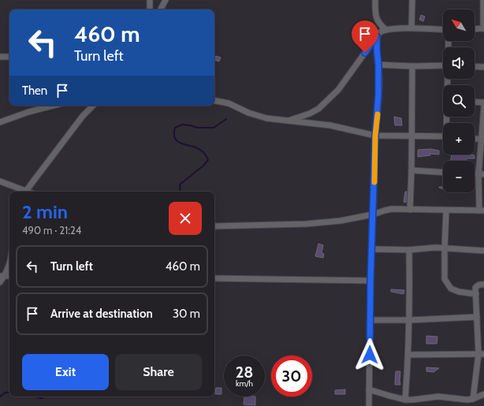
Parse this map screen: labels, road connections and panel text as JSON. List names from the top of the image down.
{
  "north": "top left",
  "page": {
    "map_buttons": ["+", "−"],
    "turn": ["460 m", "Turn left"],
    "then": "Then",
    "heading": ["2 min", "490 m · 21:24"],
    "list": [
      {
        "name": "Turn left",
        "value": "460 m"
      },
      {
        "name": "Arrive at destination",
        "value": "30 m"
      }
    ],
    "buttons": ["Exit", "Share"],
    "speed": "28 km/h",
    "limit": "30"
  }
}
